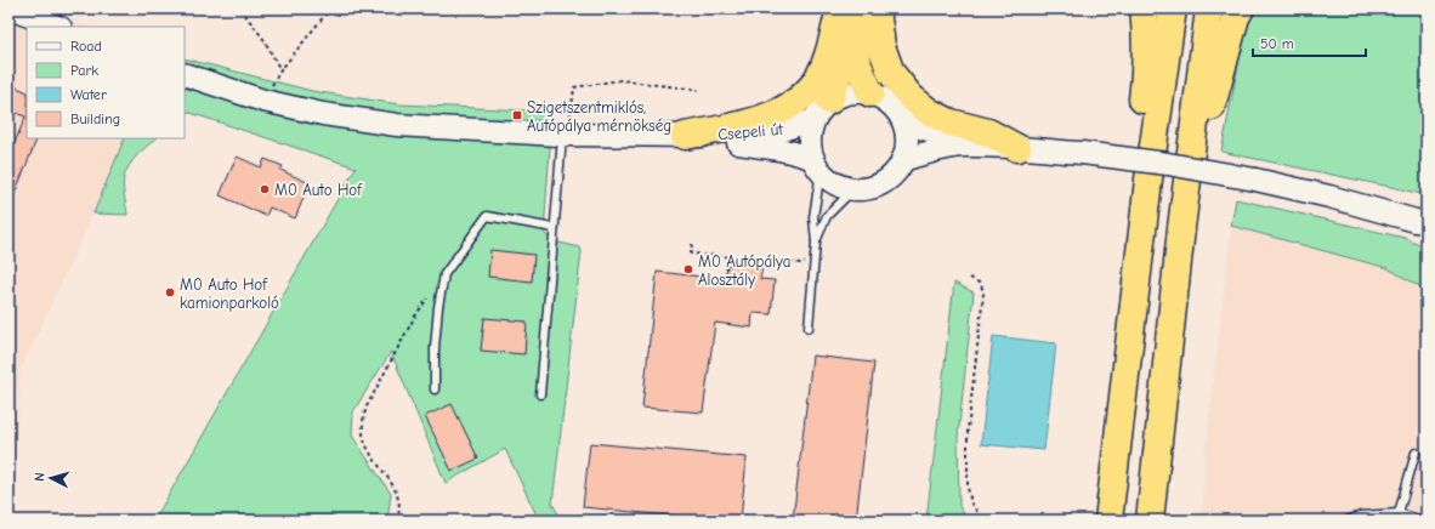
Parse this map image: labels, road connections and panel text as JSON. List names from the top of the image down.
{
  "streets": {
    "street": ["Csepeli út"]
  },
  "places": {
    "transit": ["Szigetszentmiklós, Autópálya mérnökség"],
    "other": ["M0 Auto Hof", "M0 Autópálya Alosztály", "M0 Auto Hof kamionparkoló"]
  },
  "legend": [
    "Road",
    "Park",
    "Water",
    "Building"
  ],
  "scale_bar": "50 m",
  "north": "left"
}
